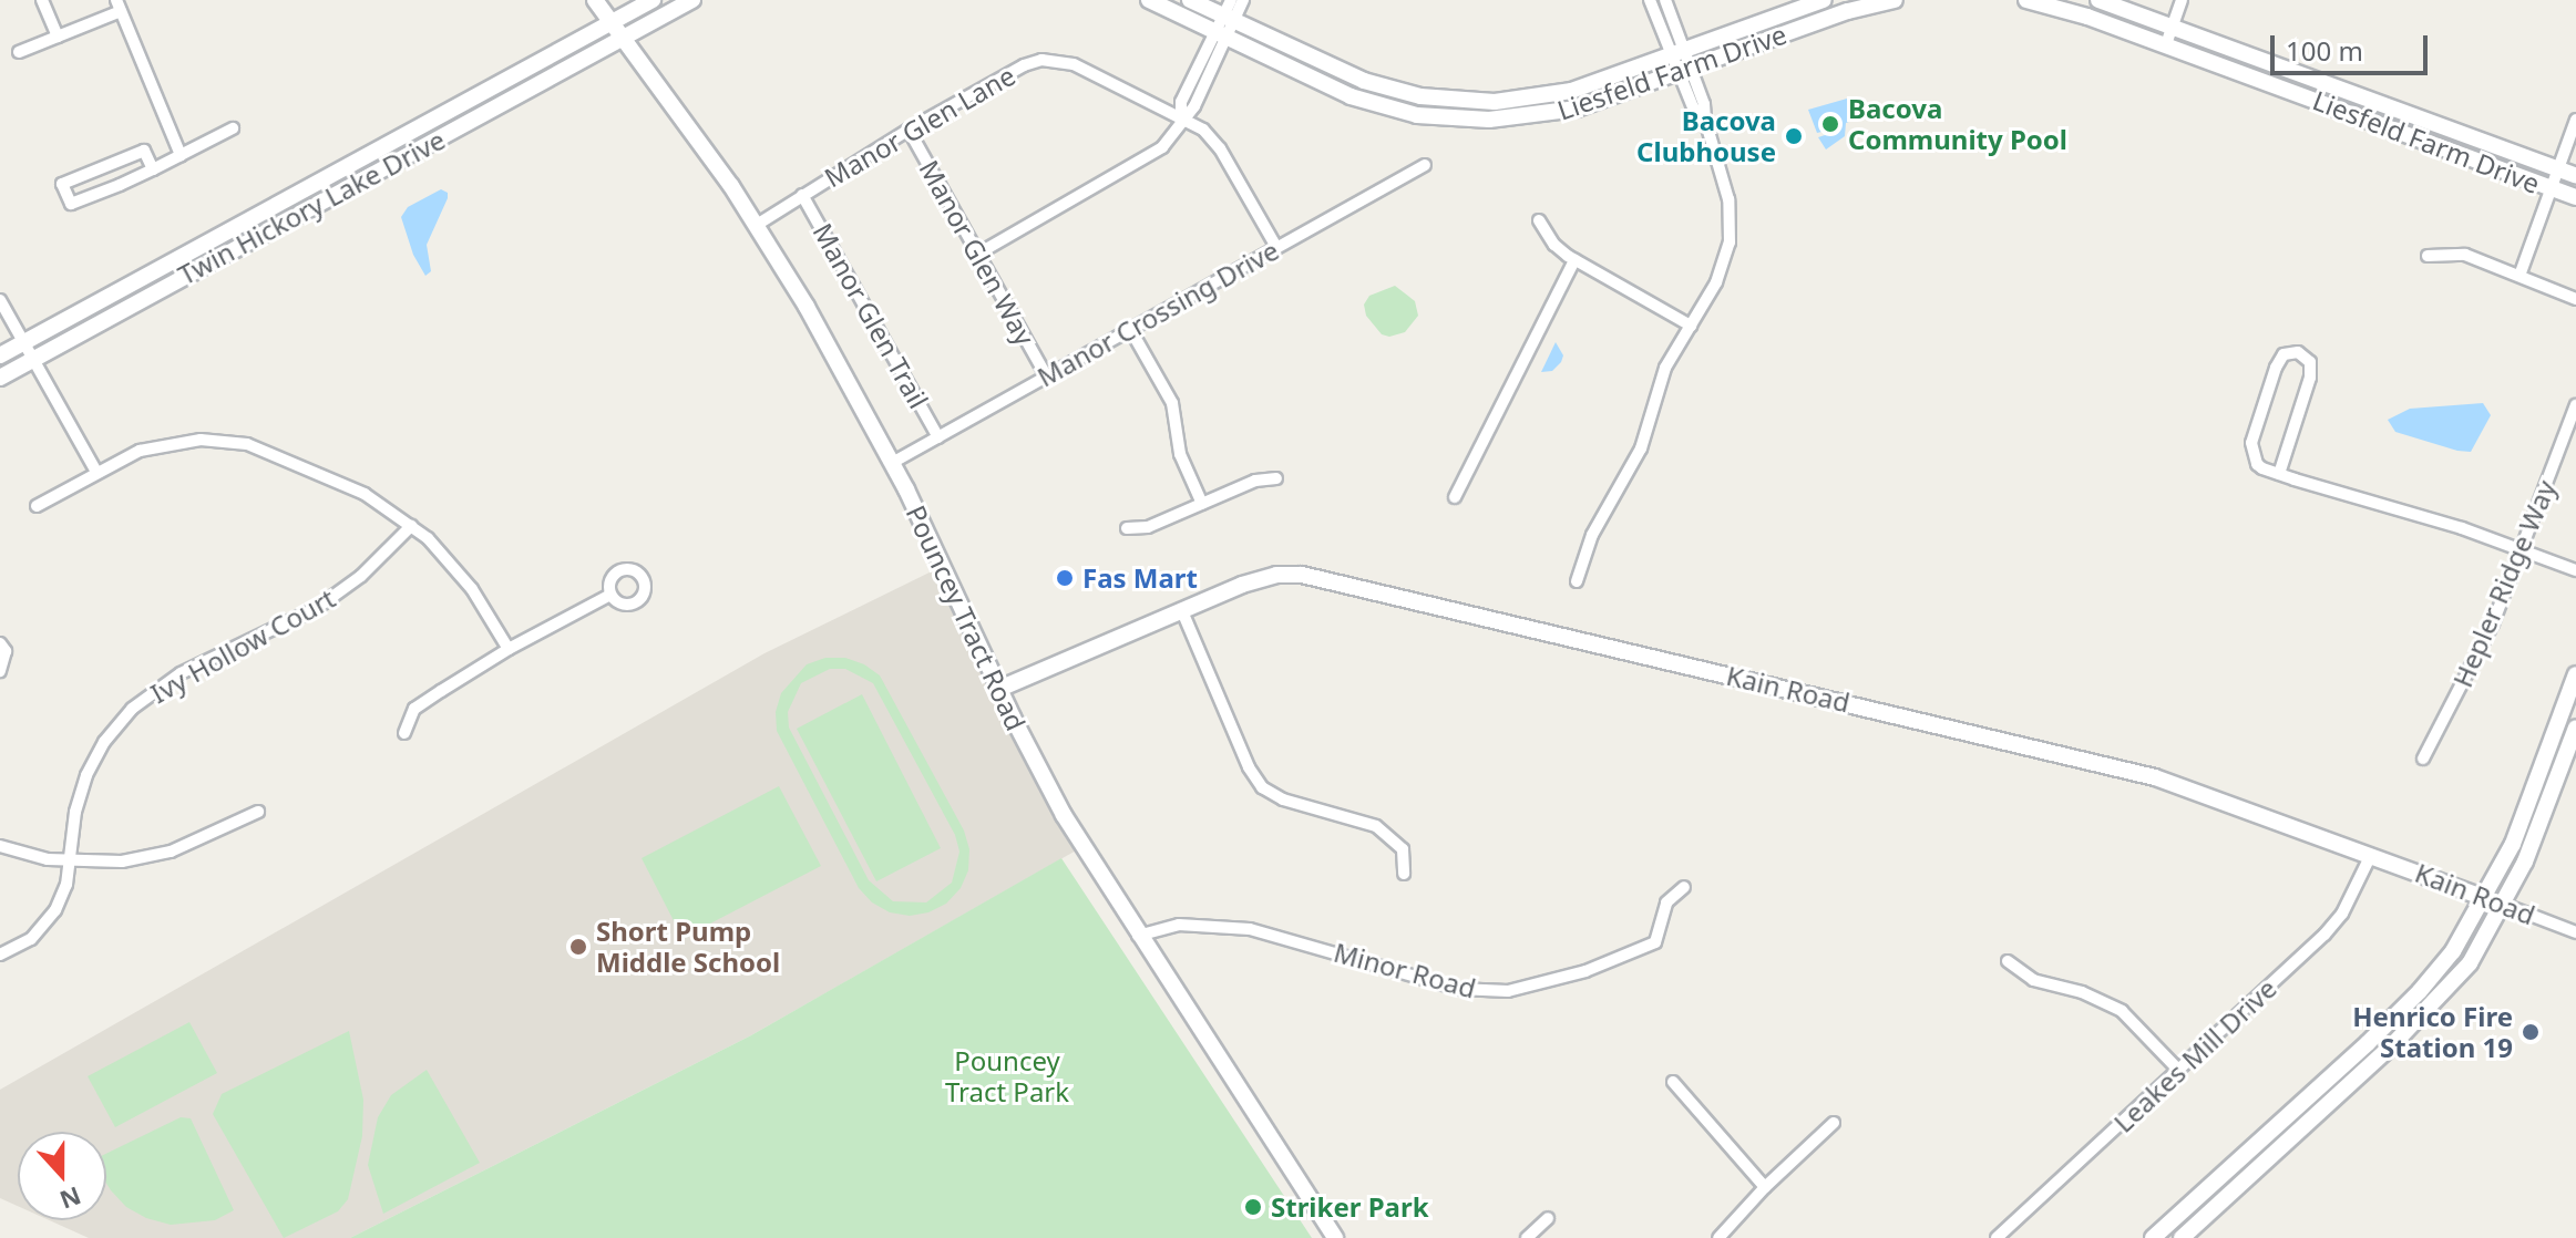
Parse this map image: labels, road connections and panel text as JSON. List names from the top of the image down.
{
  "streets": {
    "street": [
      "Liesfeld Farm Drive",
      "Manor Glen Lane",
      "Twin Hickory Lake Drive",
      "Manor Glen Way",
      "Manor Crossing Drive",
      "Manor Glen Trail",
      "Hepler Ridge Way",
      "Pouncey Tract Road",
      "Ivy Hollow Court",
      "Kain Road",
      "Minor Road",
      "Leakes Mill Drive"
    ]
  },
  "crossings": [
    ["Manor Glen Lane", "Manor Glen Way"],
    ["Manor Glen Lane", "Manor Crossing Drive"],
    ["Manor Glen Lane", "Manor Glen Trail"],
    ["Manor Glen Lane", "Pouncey Tract Road"],
    ["Twin Hickory Lake Drive", "Pouncey Tract Road"],
    ["Manor Glen Way", "Manor Crossing Drive"],
    ["Manor Crossing Drive", "Manor Glen Trail"],
    ["Manor Crossing Drive", "Pouncey Tract Road"],
    ["Pouncey Tract Road", "Kain Road"],
    ["Pouncey Tract Road", "Minor Road"],
    ["Kain Road", "Leakes Mill Drive"]
  ],
  "parks": ["Pouncey Tract Park"],
  "places": [
    "Bacova Community Pool",
    "Bacova Clubhouse",
    "Fas Mart",
    "Short Pump Middle School",
    "Henrico Fire Station 19",
    "Striker Park"
  ],
  "scale_bar": "100 m",
  "north": "bottom"
}
